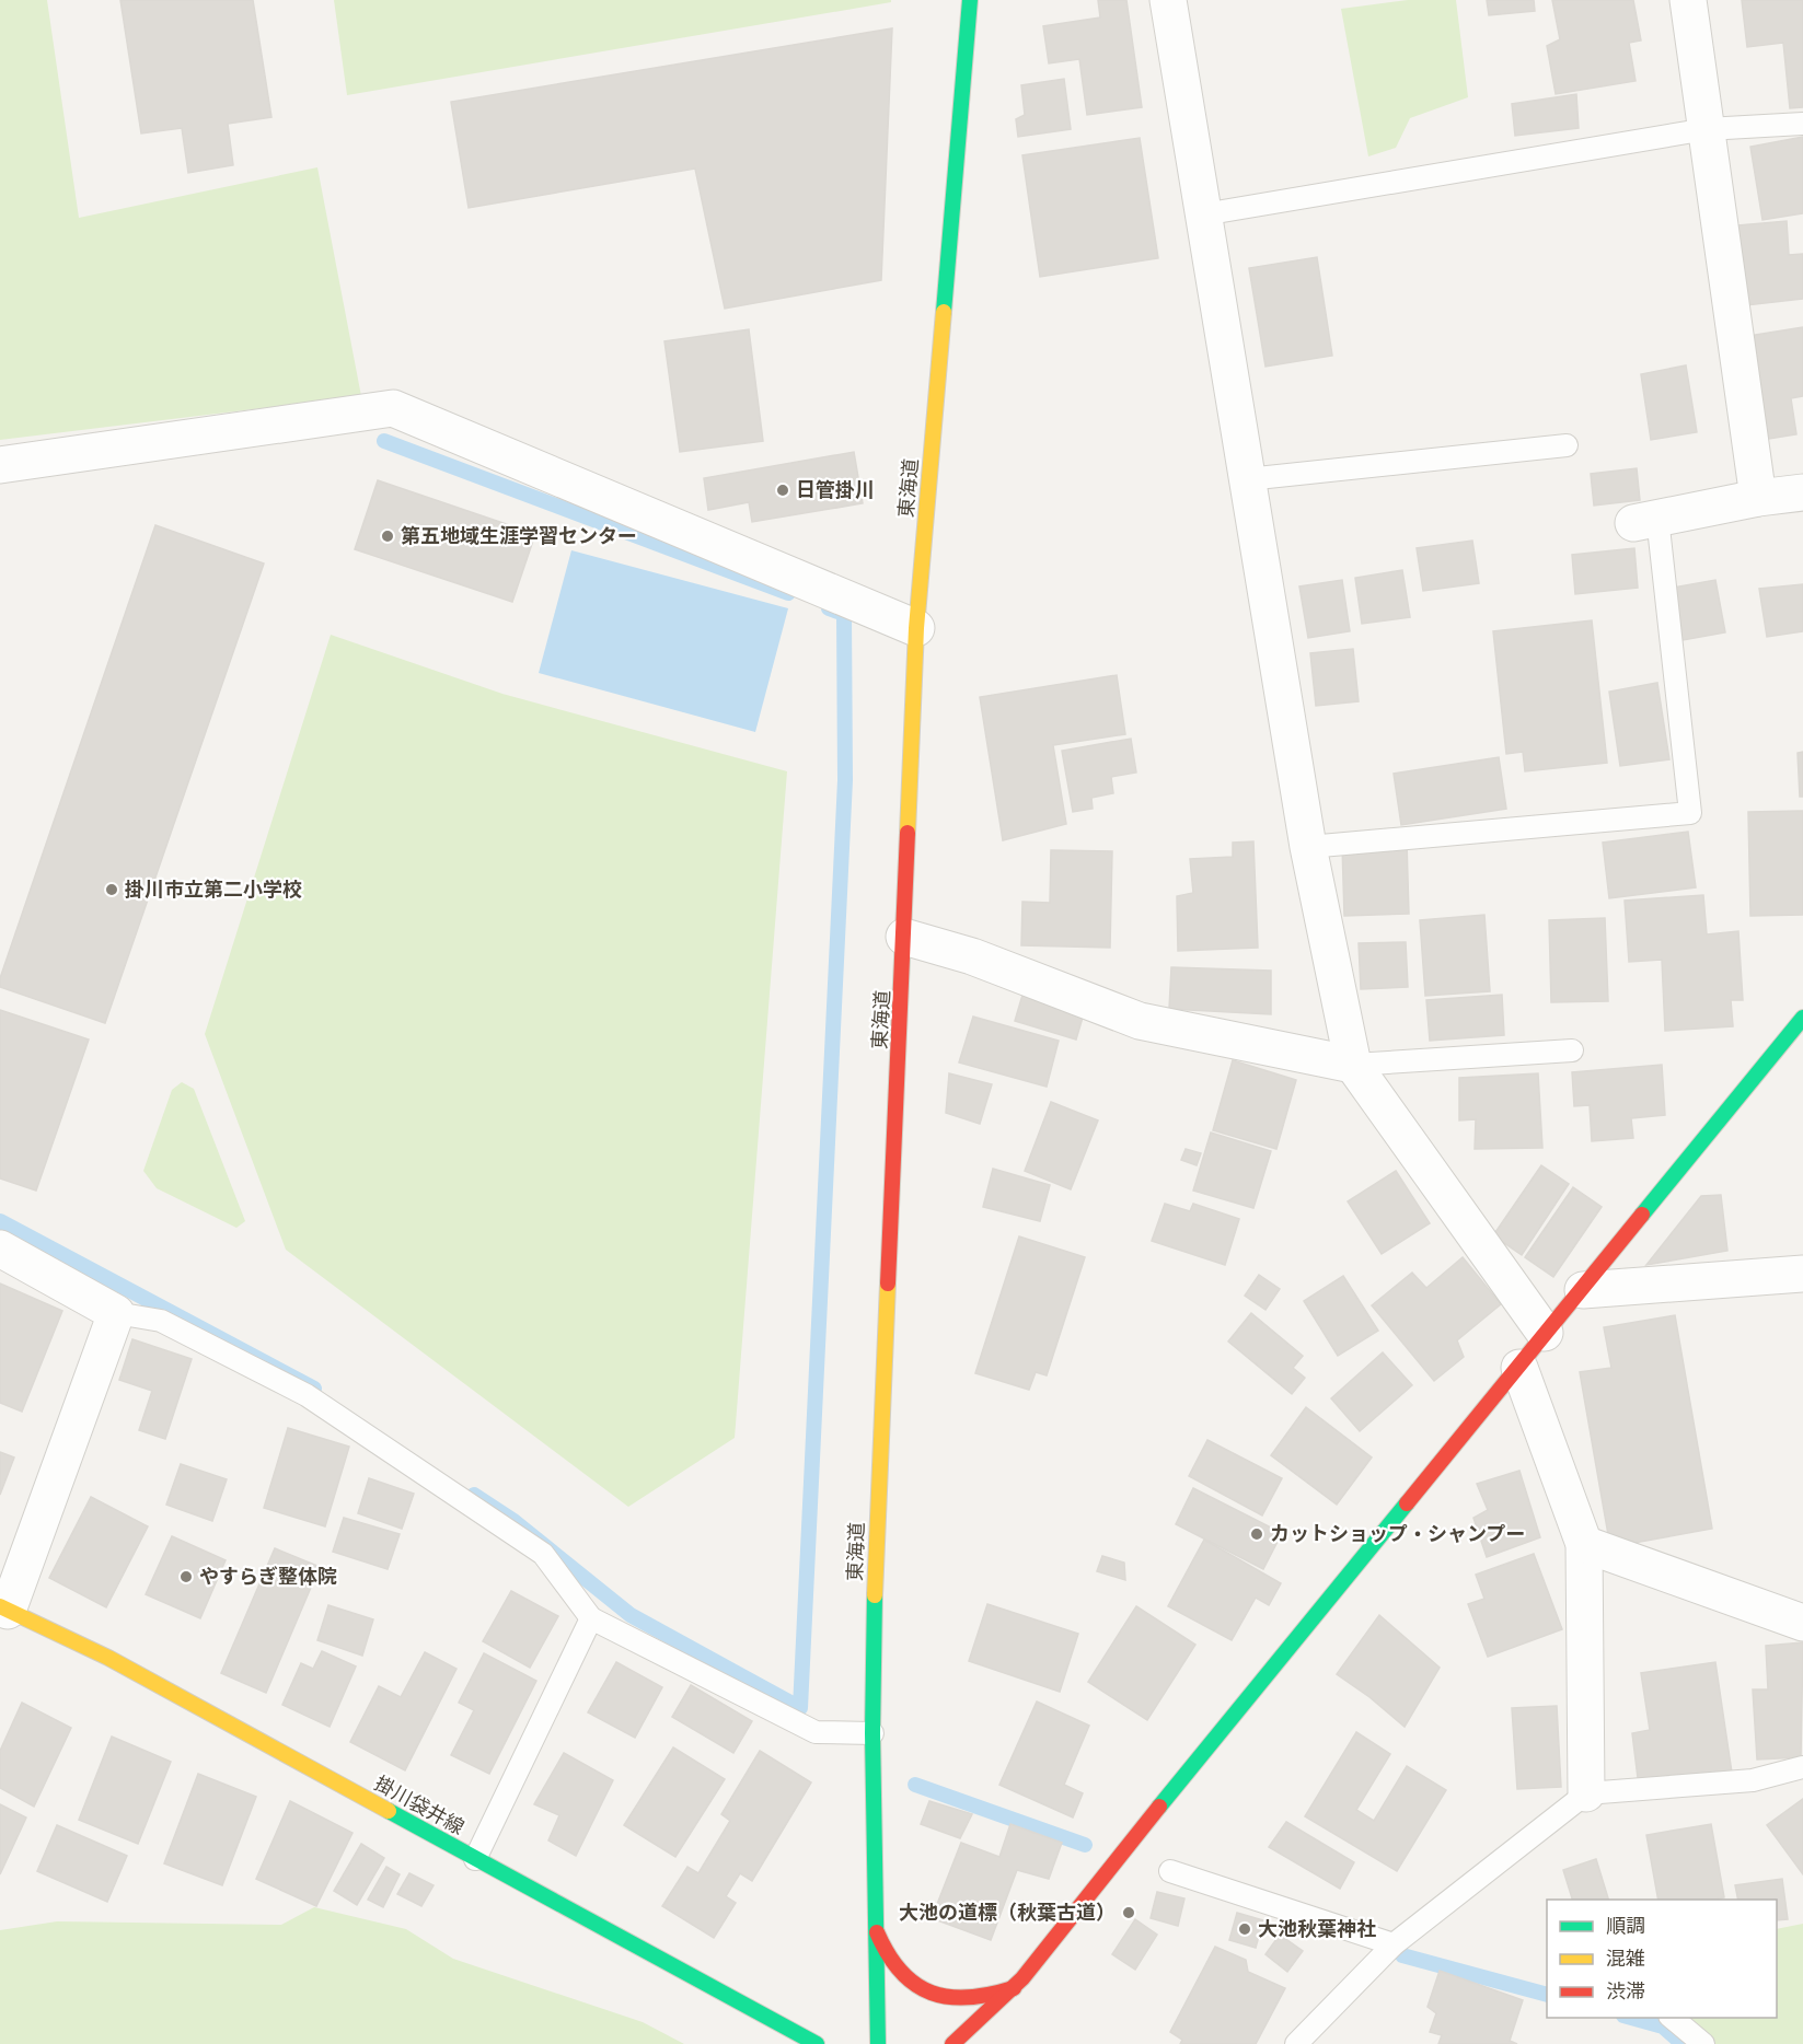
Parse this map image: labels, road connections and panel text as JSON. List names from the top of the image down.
{
  "streets": {
    "main road": ["東海道", "掛川袋井線"]
  },
  "places": [
    "日管掛川",
    "第五地域生涯学習センター",
    "掛川市立第二小学校",
    "カットショップ・シャンプー",
    "やすらぎ整体院",
    "大池の道標（秋葉古道）",
    "大池秋葉神社"
  ],
  "legend": ["順調", "混雑", "渋滞"]
}
